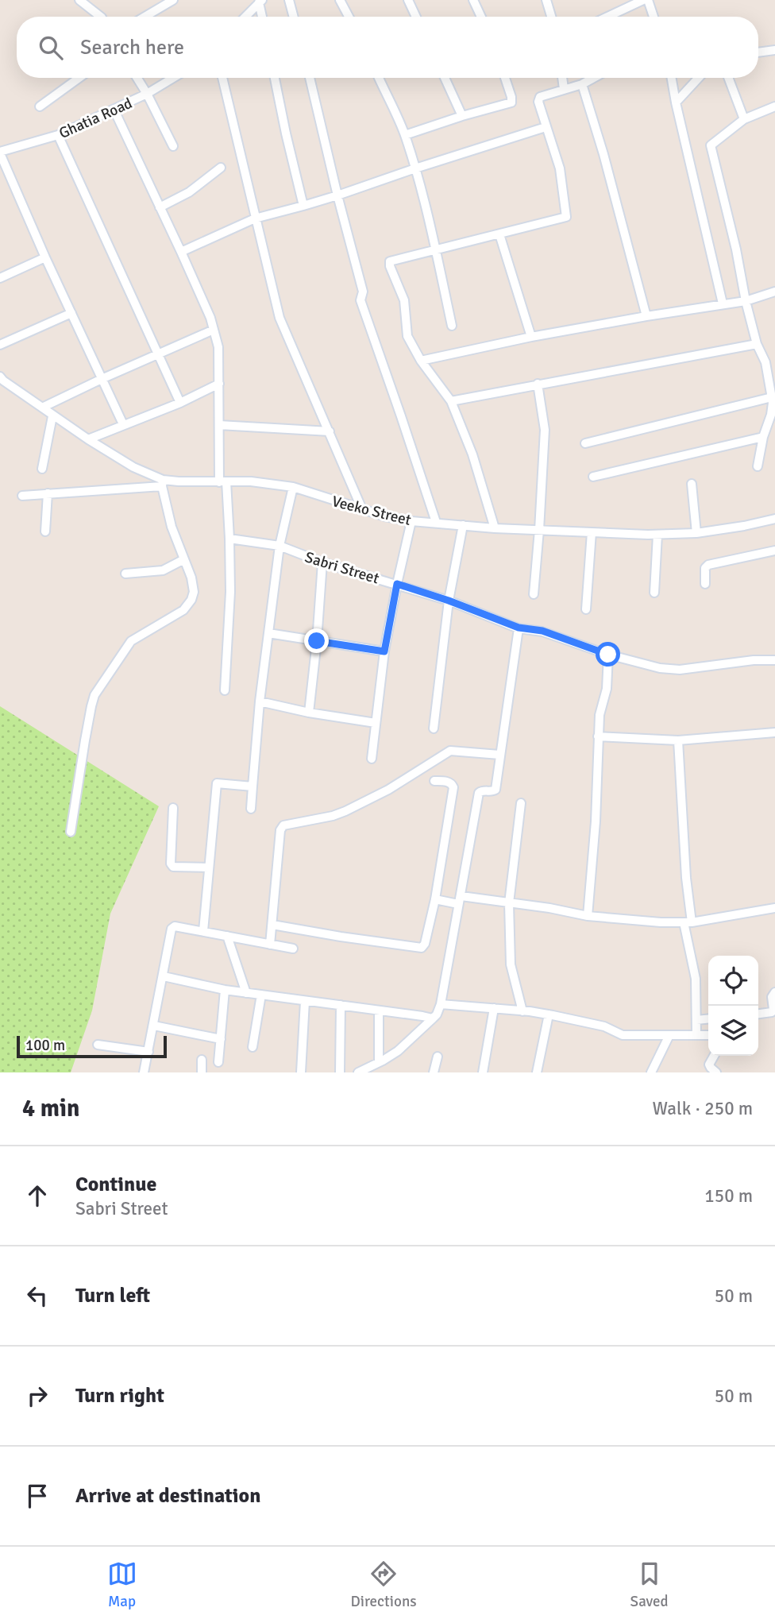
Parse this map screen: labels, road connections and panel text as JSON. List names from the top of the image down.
{
  "streets": {
    "street": ["Ghatia Road", "Veeko Street", "Sabri Street"]
  },
  "scale_bar": "100 m",
  "page": {
    "search": "Search here",
    "scale": "100 m",
    "heading": ["4 min", "Walk · 250 m"],
    "list": [
      ["Continue", "Sabri Street", "150 m"],
      ["Turn left", "50 m"],
      ["Turn right", "50 m"],
      "Arrive at destination"
    ],
    "nav": ["Map", "Directions", "Saved"]
  }
}
